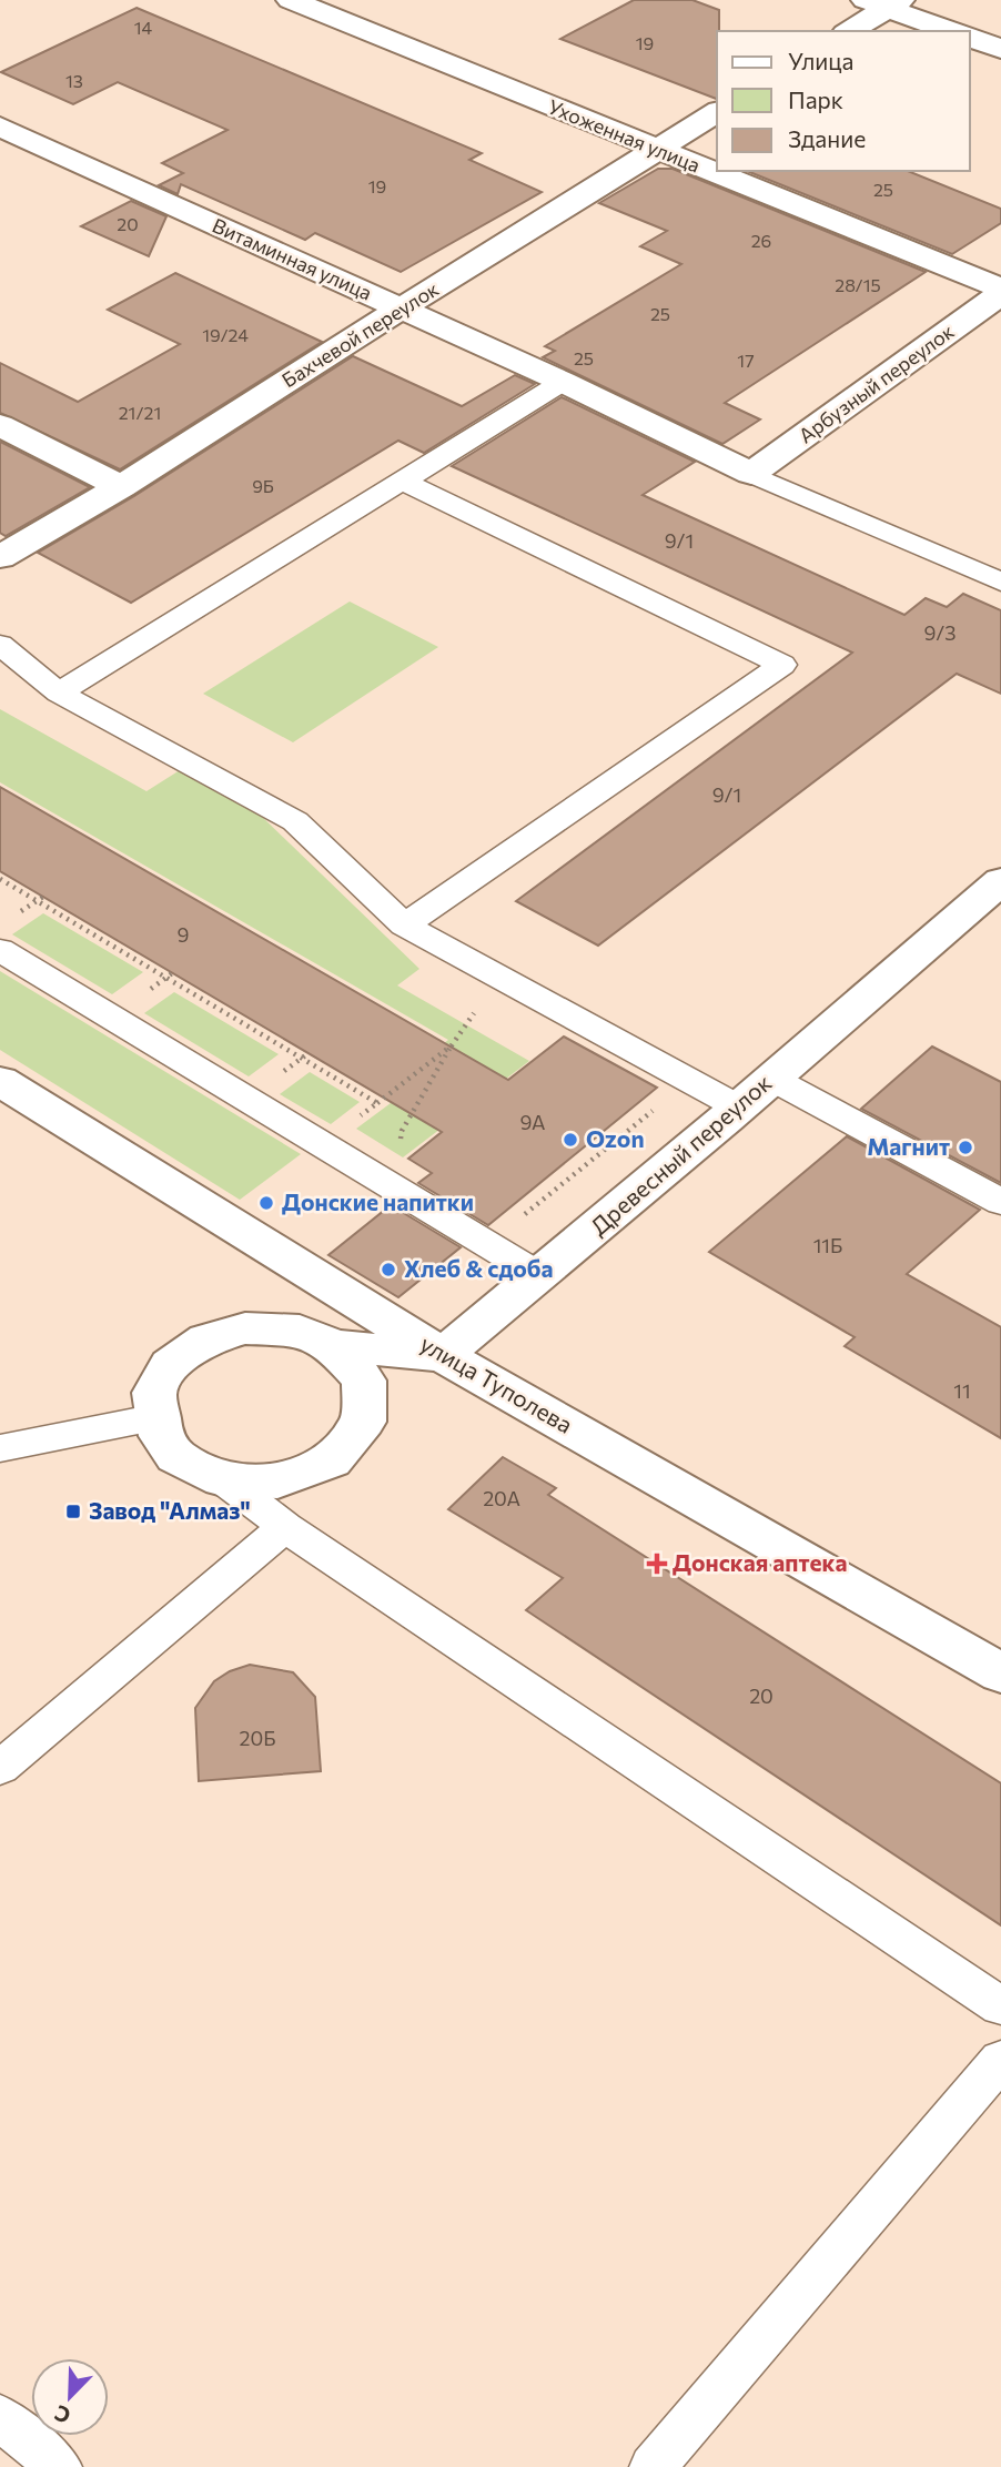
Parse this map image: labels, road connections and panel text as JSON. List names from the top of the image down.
{
  "streets": {
    "street": [
      "Ухоженная улица",
      "Витаминная улица",
      "Бахчевой переулок",
      "Арбузный переулок",
      "Древесный переулок",
      "улица Туполева"
    ]
  },
  "crossings": [
    ["Ухоженная улица", "Бахчевой переулок"],
    ["Ухоженная улица", "Арбузный переулок"],
    ["Витаминная улица", "Бахчевой переулок"],
    ["Витаминная улица", "Арбузный переулок"],
    ["Древесный переулок", "улица Туполева"]
  ],
  "places": {
    "other": [
      "Ozon",
      "Магнит",
      "Донские напитки",
      "Хлеб & сдоба"
    ],
    "transit": ["Завод \"Алмаз\""],
    "health": ["Донская аптека"]
  },
  "house_numbers": [
    "14",
    "19",
    "13",
    "19",
    "25",
    "20",
    "26",
    "28/15",
    "25",
    "19/24",
    "25",
    "17",
    "21/21",
    "9Б",
    "9/1",
    "9/3",
    "9/1",
    "9",
    "9А",
    "11Б",
    "11",
    "20А",
    "20",
    "20Б"
  ],
  "legend": ["Улица", "Парк", "Здание"],
  "north": "bottom left"
}
